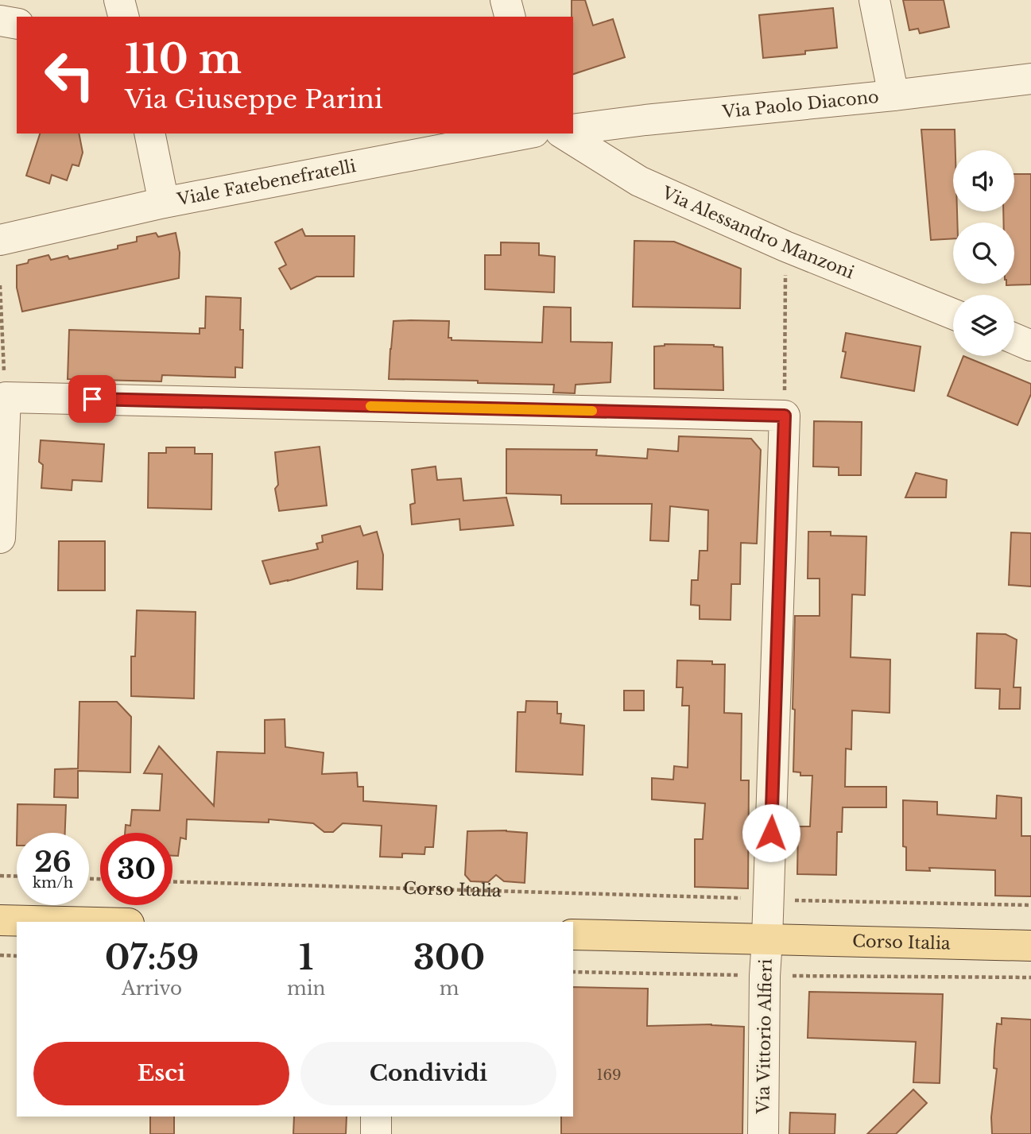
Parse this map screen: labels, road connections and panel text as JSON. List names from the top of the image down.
{
  "streets": {
    "main road": ["Corso Italia"],
    "street": [
      "Via Paolo Diacono",
      "Viale Fatebenefratelli",
      "Via Alessandro Manzoni",
      "Via Vittorio Alfieri"
    ]
  },
  "crossings": [
    ["Corso Italia", "Via Vittorio Alfieri"]
  ],
  "house_numbers": ["169"],
  "page": {
    "turn": ["110 m", "Via Giuseppe Parini"],
    "speed": "26 km/h",
    "limit": "30",
    "eta": [
      "07:59",
      "Arrivo",
      "1",
      "min",
      "300",
      "m"
    ],
    "buttons": ["Esci", "Condividi"]
  }
}
